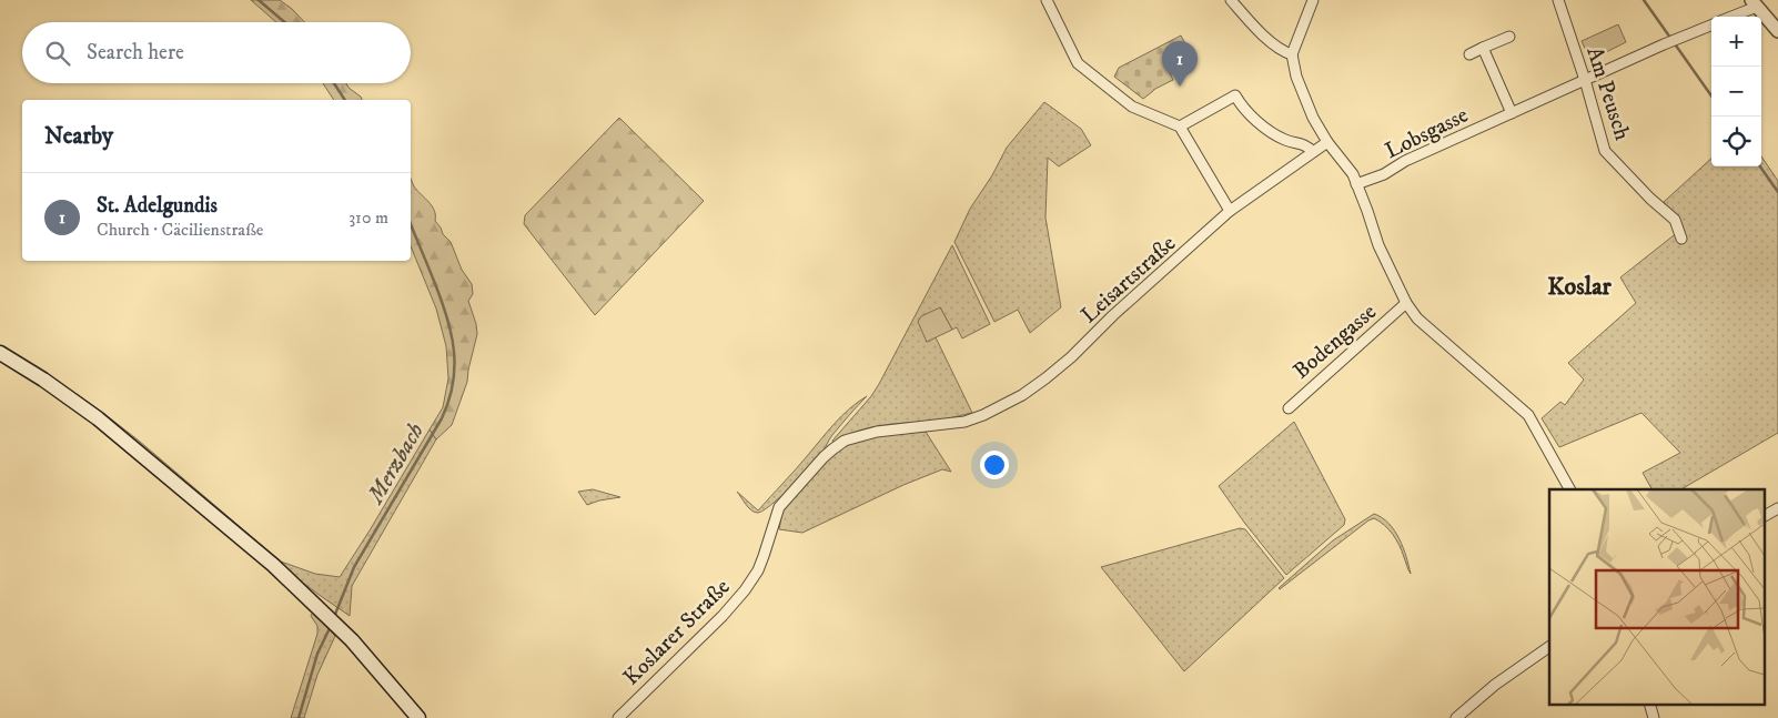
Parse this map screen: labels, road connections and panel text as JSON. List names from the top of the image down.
{
  "streets": {
    "street": [
      "Am Peusch",
      "Lobsgasse",
      "Leisartstraße",
      "Bodengasse",
      "Koslarer Straße"
    ]
  },
  "crossings": [
    ["Am Peusch", "Lobsgasse"],
    ["Leisartstraße", "Koslarer Straße"]
  ],
  "districts": ["Koslar"],
  "water": ["Merzbach"],
  "page": {
    "map_buttons": ["+", "−"],
    "search": "Search here",
    "pins": "1",
    "heading": "Nearby",
    "list": [
      {
        "mark": "1",
        "name": "St. Adelgundis",
        "note": "Church · Cäcilienstraße",
        "value": "310 m"
      }
    ]
  }
}
